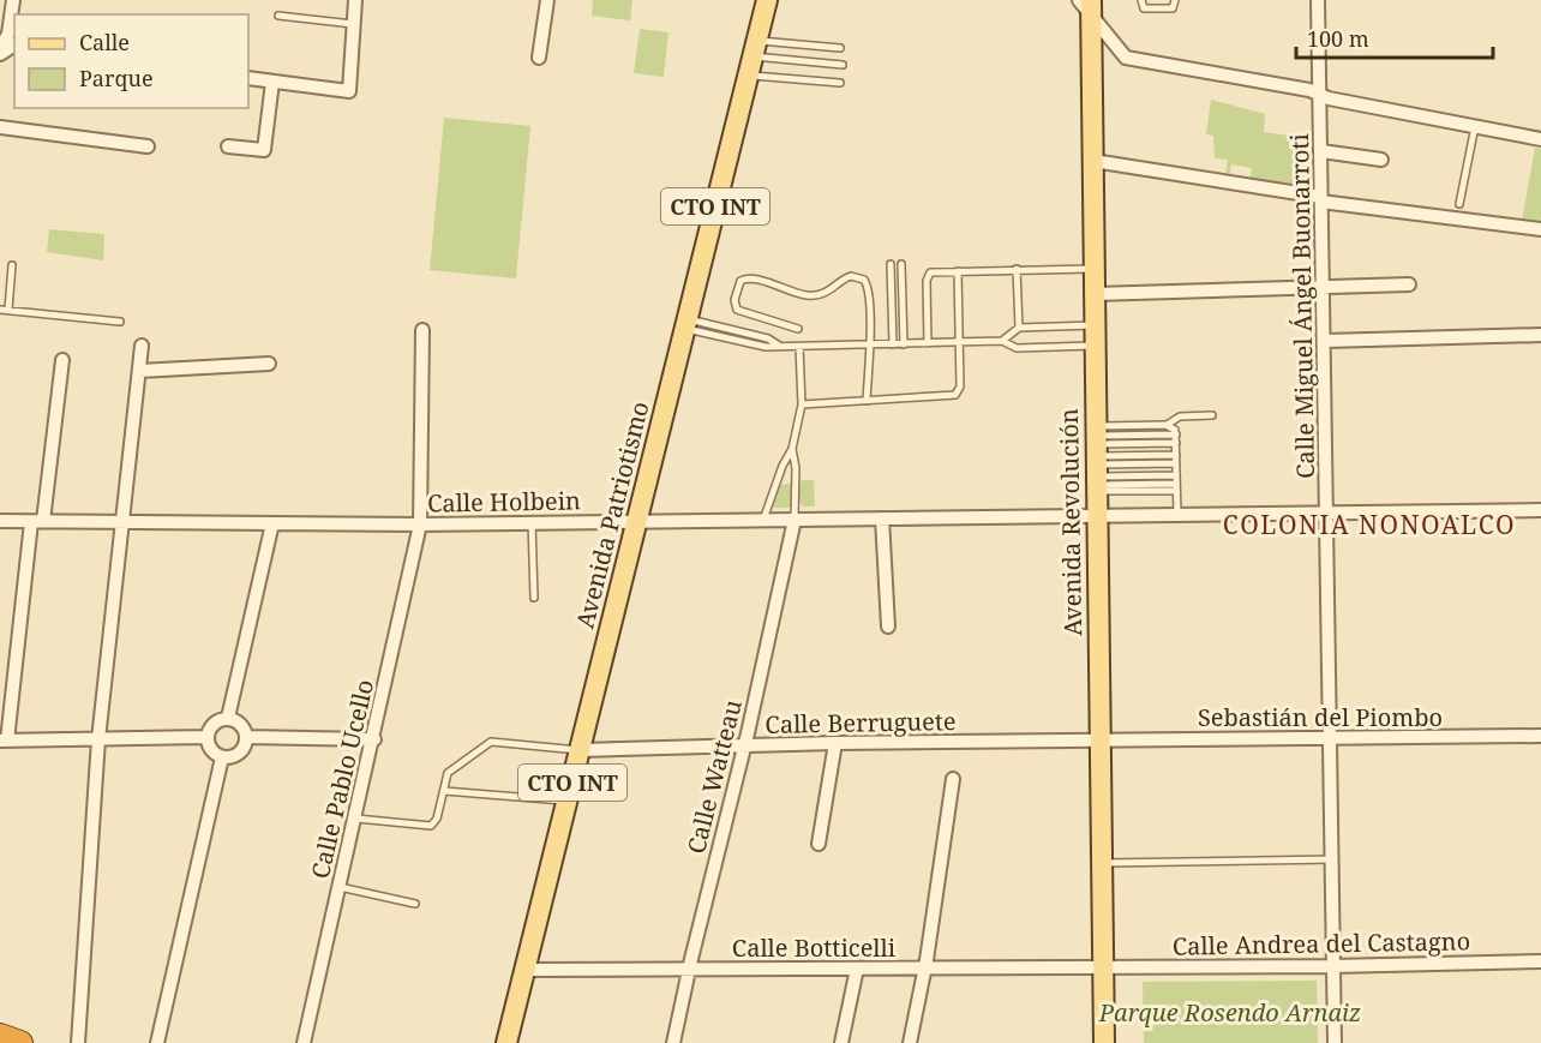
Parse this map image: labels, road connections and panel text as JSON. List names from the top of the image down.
{
  "streets": {
    "main road": ["CTO INT", "Avenida Patriotismo", "Avenida Revolución"],
    "street": [
      "Calle Miguel Ángel Buonarroti",
      "Calle Holbein",
      "Sebastián del Piombo",
      "Calle Berruguete",
      "Calle Watteau",
      "Calle Pablo Ucello",
      "Calle Andrea del Castagno",
      "Calle Botticelli"
    ]
  },
  "crossings": [
    ["Calle Miguel Ángel Buonarroti", "Calle Holbein"],
    ["Calle Miguel Ángel Buonarroti", "Sebastián del Piombo"],
    ["Calle Miguel Ángel Buonarroti", "Calle Andrea del Castagno"],
    ["Calle Holbein", "Avenida Patriotismo"],
    ["Calle Holbein", "Avenida Revolución"],
    ["Calle Holbein", "Calle Watteau"],
    ["Calle Holbein", "Calle Pablo Ucello"],
    ["Avenida Patriotismo", "Calle Berruguete"],
    ["Avenida Patriotismo", "Calle Botticelli"],
    ["Avenida Revolución", "Sebastián del Piombo"],
    ["Avenida Revolución", "Calle Berruguete"],
    ["Avenida Revolución", "Calle Andrea del Castagno"],
    ["Avenida Revolución", "Calle Botticelli"],
    ["Sebastián del Piombo", "Calle Berruguete"],
    ["Calle Berruguete", "Calle Watteau"],
    ["Calle Watteau", "Calle Botticelli"],
    ["Calle Andrea del Castagno", "Calle Botticelli"]
  ],
  "districts": ["COLONIA NONOALCO"],
  "parks": ["Parque Rosendo Arnaiz"],
  "legend": ["Calle", "Parque"],
  "scale_bar": "100 m"
}
